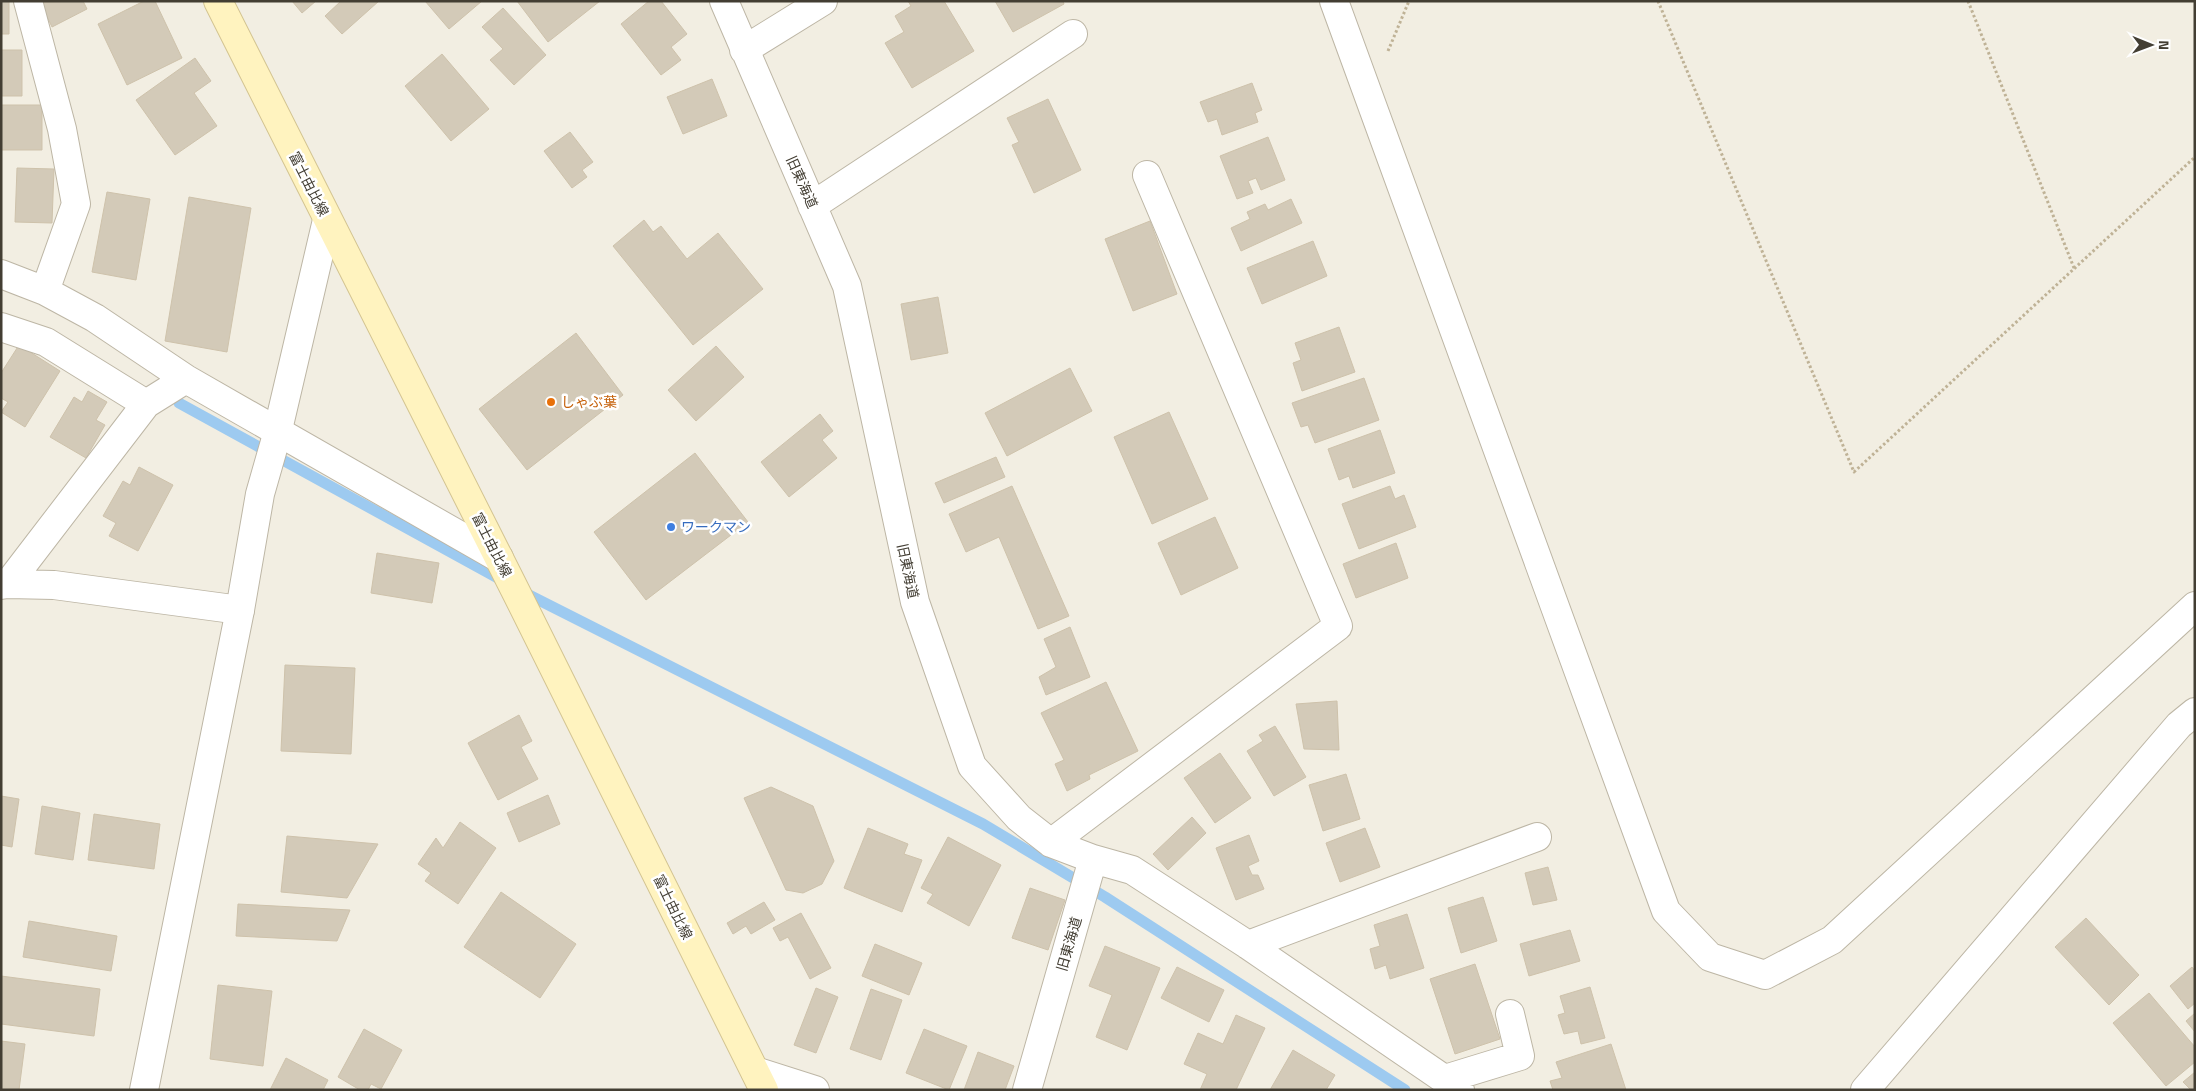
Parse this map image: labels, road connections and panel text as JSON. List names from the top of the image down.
{
  "streets": {
    "main road": ["富士由比線"],
    "street": ["旧東海道"]
  },
  "places": ["しゃぶ葉", "ワークマン"],
  "north": "right"
}
